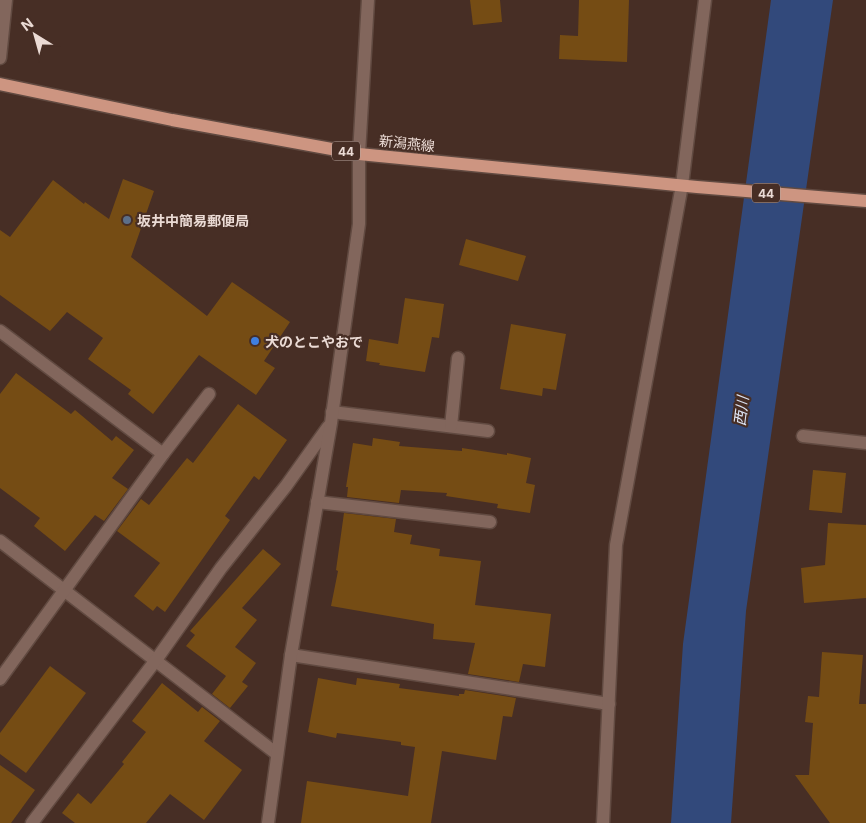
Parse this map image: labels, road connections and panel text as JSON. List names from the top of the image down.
{
  "streets": {
    "main road": ["新潟燕線", "44"]
  },
  "water": ["西川"],
  "places": ["坂井中簡易郵便局", "犬のとこやおで"],
  "north": "top left"
}
